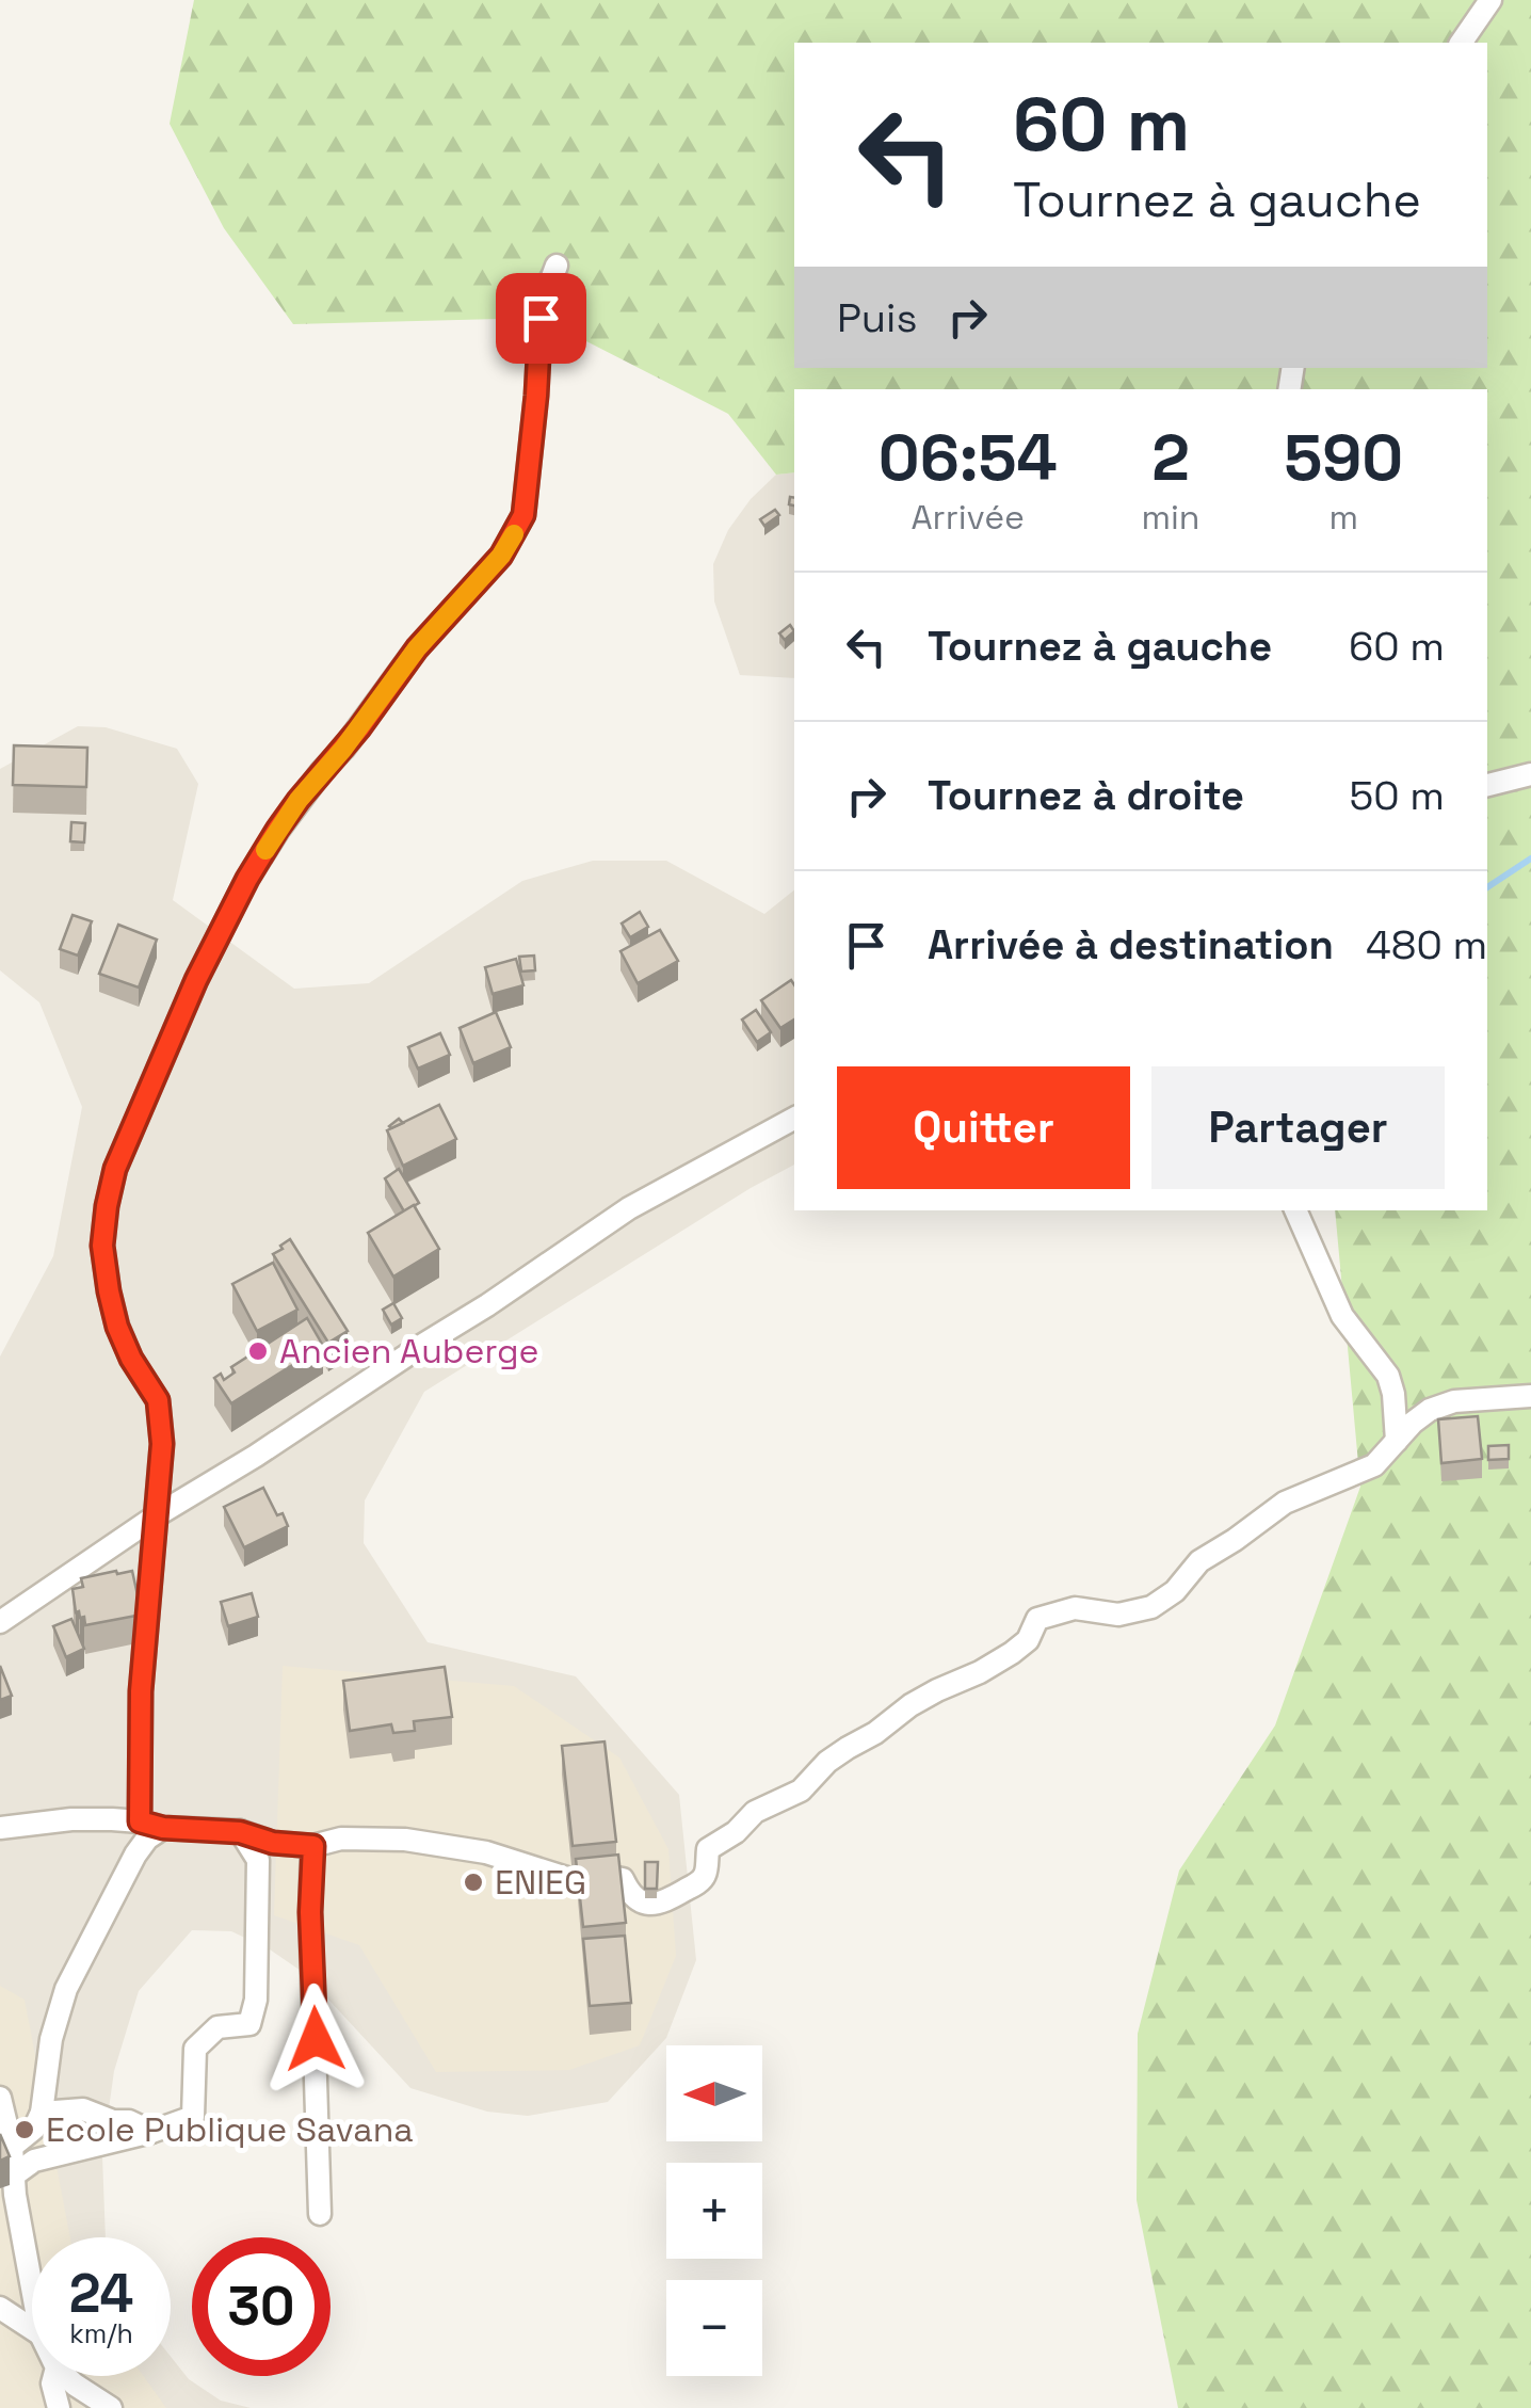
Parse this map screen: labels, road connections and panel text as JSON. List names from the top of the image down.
{
  "places": ["Ancien Auberge", "ENIEG", "Ecole Publique Savana"],
  "north": "left",
  "page": {
    "turn": ["60 m", "Tournez à gauche"],
    "then": "Puis",
    "eta": [
      "06:54",
      "Arrivée",
      "2",
      "min",
      "590",
      "m"
    ],
    "list": [
      {
        "name": "Tournez à gauche",
        "value": "60 m"
      },
      {
        "name": "Tournez à droite",
        "value": "50 m"
      },
      {
        "name": "Arrivée à destination",
        "value": "480 m"
      }
    ],
    "buttons": ["Quitter", "Partager"],
    "map_buttons": ["+", "−"],
    "speed": "24 km/h",
    "limit": "30"
  }
}
